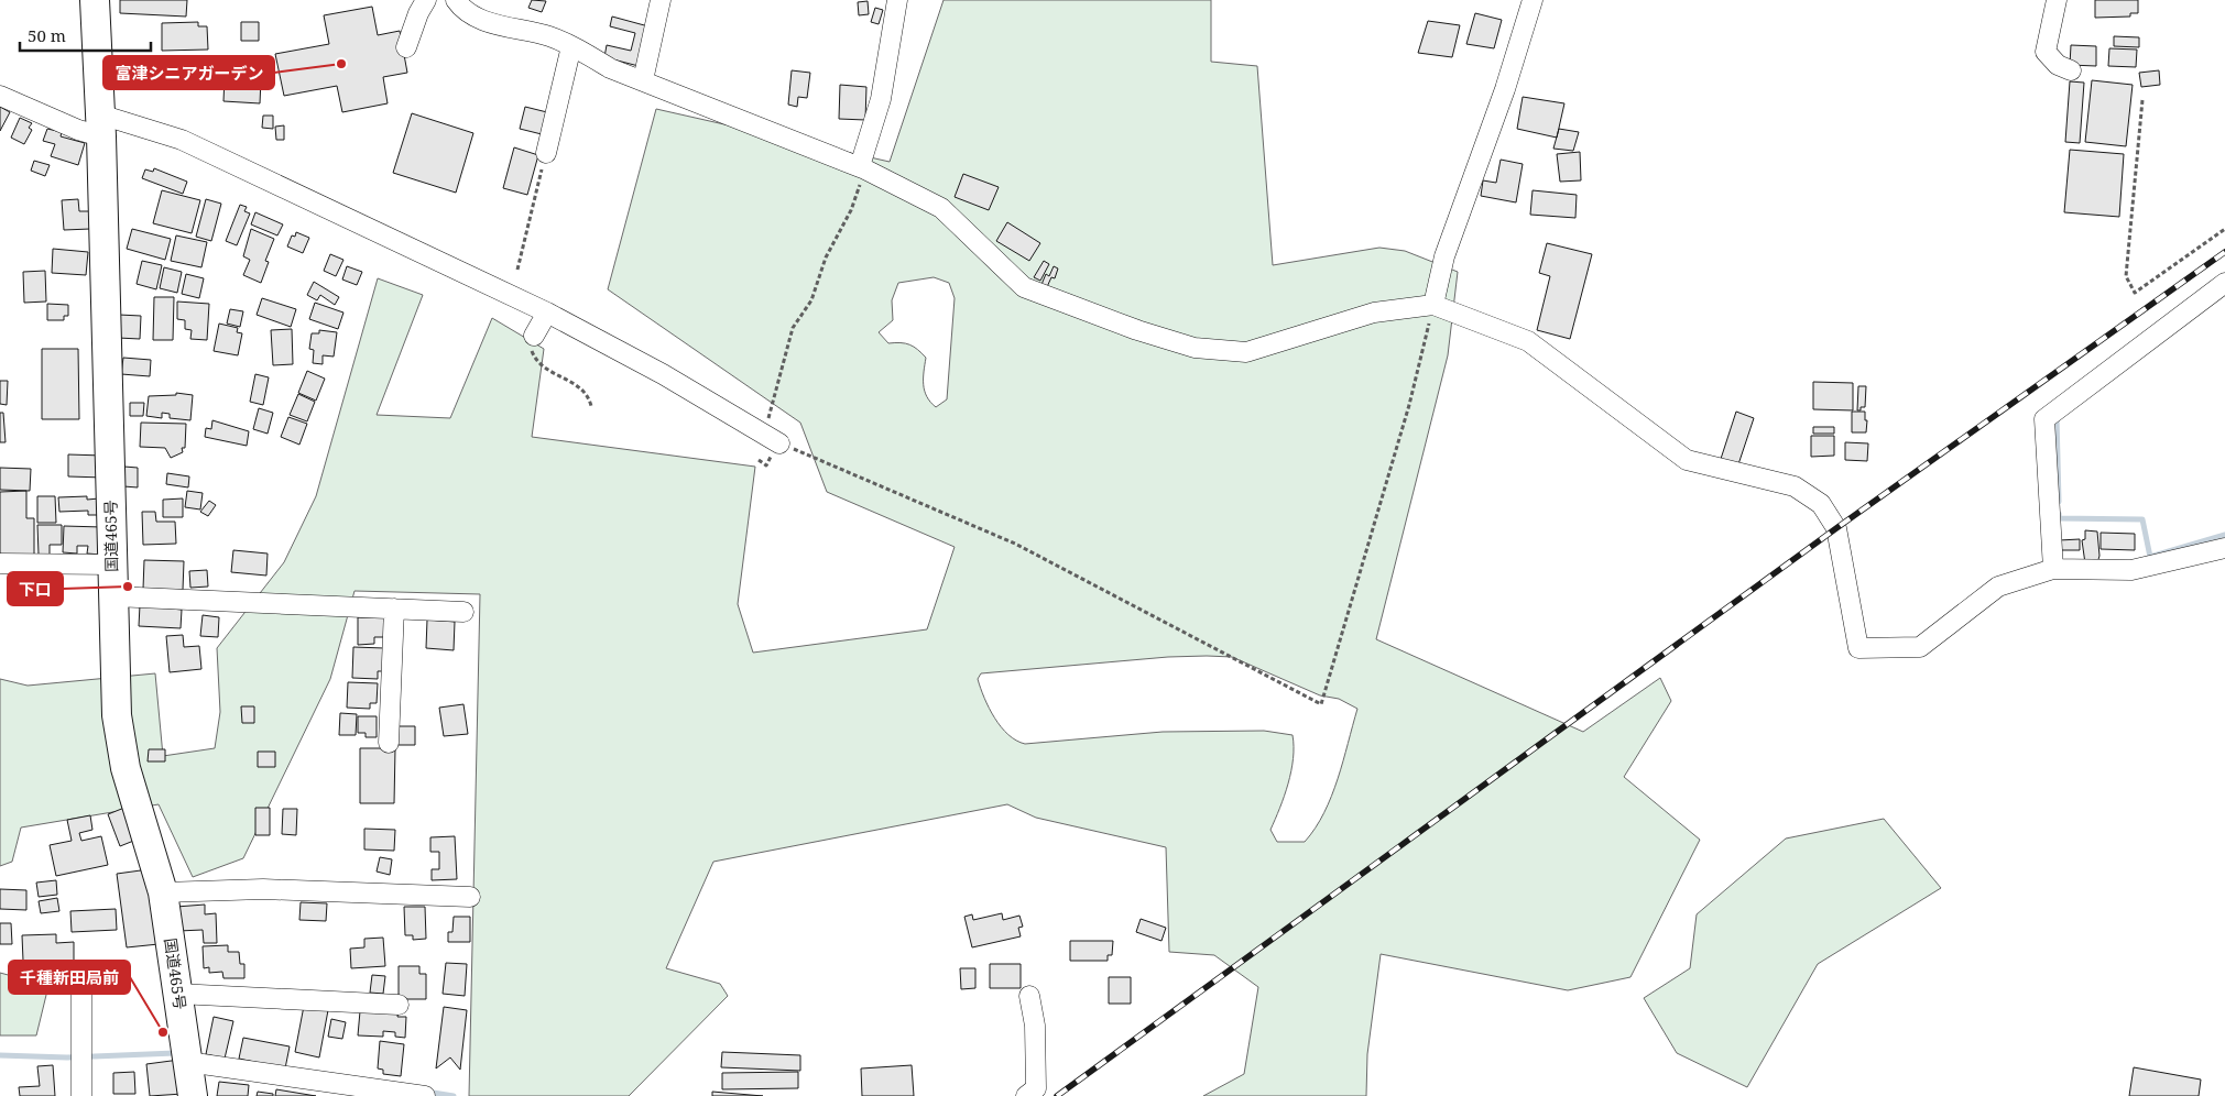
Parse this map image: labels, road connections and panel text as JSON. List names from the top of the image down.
{
  "streets": {
    "highway": ["国道465号"]
  },
  "places": ["富津シニアガーデン", "下口", "千種新田局前"],
  "scale_bar": "50 m"
}
